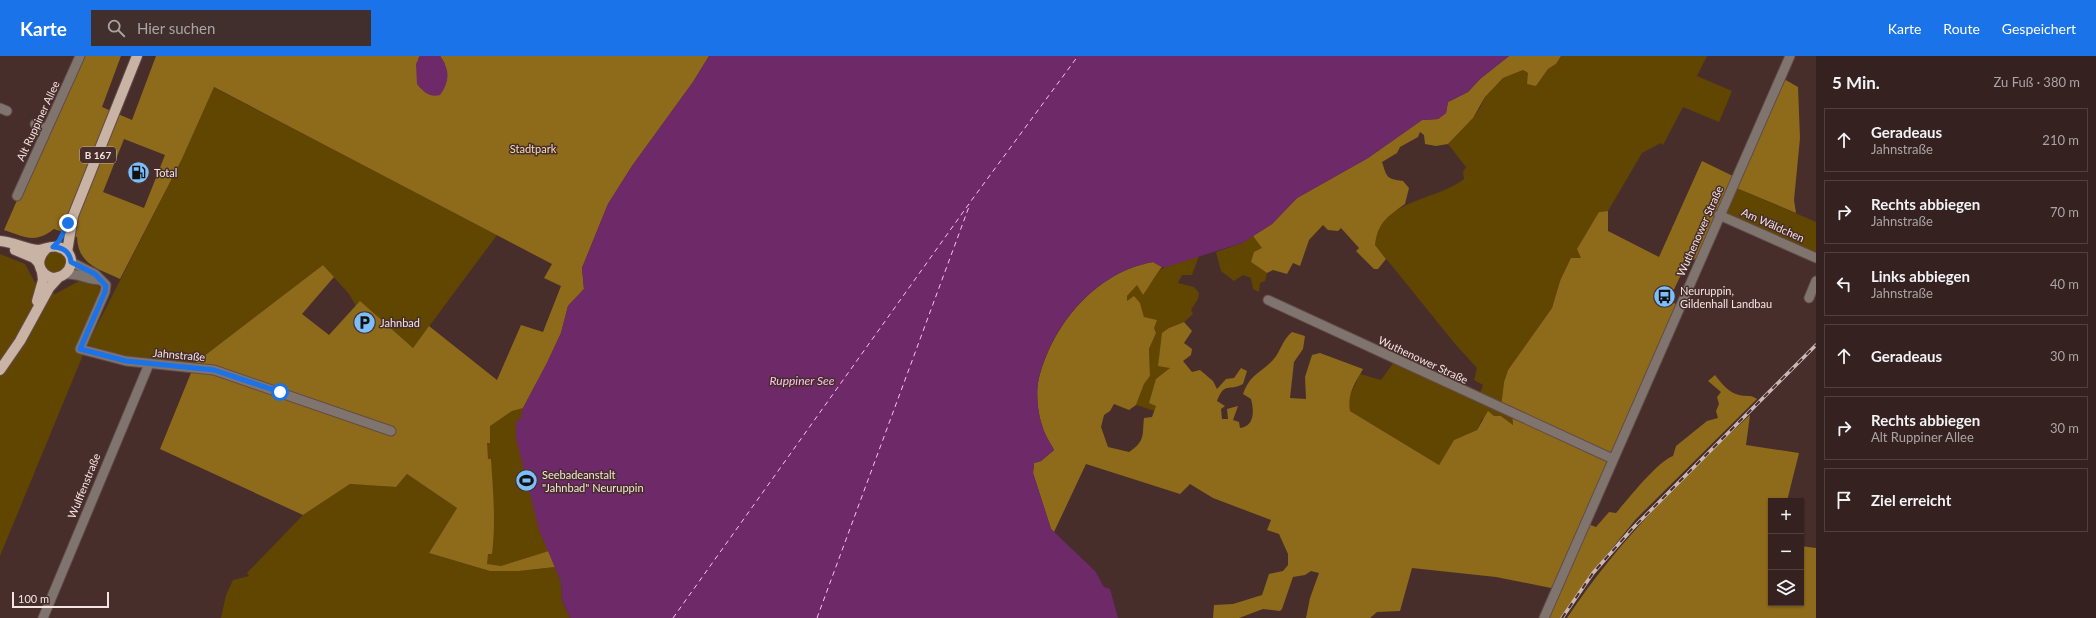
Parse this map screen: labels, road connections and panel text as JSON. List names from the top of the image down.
{
  "streets": {
    "main road": ["B 167"],
    "street": [
      "Alt Ruppiner Allee",
      "Am Wäldchen",
      "Wuthenower Straße",
      "Jahnstraße",
      "Wulffenstraße"
    ]
  },
  "crossings": [
    ["Am Wäldchen", "Wuthenower Straße"],
    ["Jahnstraße", "Wulffenstraße"]
  ],
  "water": ["Ruppiner See"],
  "parks": ["Stadtpark"],
  "places": {
    "fuel station": ["Total"],
    "bus stop": ["Neuruppin, Gildenhall Landbau"],
    "parking": ["Jahnbad"],
    "sports": ["Seebadeanstalt \"Jahnbad\" Neuruppin"]
  },
  "scale_bar": "100 m",
  "page": {
    "header": "Karte",
    "search": "Hier suchen",
    "nav": ["Karte", "Route", "Gespeichert"],
    "heading": ["5 Min.", "Zu Fuß · 380 m"],
    "list": [
      ["Geradeaus", "Jahnstraße", "210 m"],
      ["Rechts abbiegen", "Jahnstraße", "70 m"],
      ["Links abbiegen", "Jahnstraße", "40 m"],
      ["Geradeaus", "30 m"],
      ["Rechts abbiegen", "Alt Ruppiner Allee", "30 m"],
      "Ziel erreicht"
    ],
    "map_buttons": ["+", "−"],
    "scale": "100 m"
  }
}
